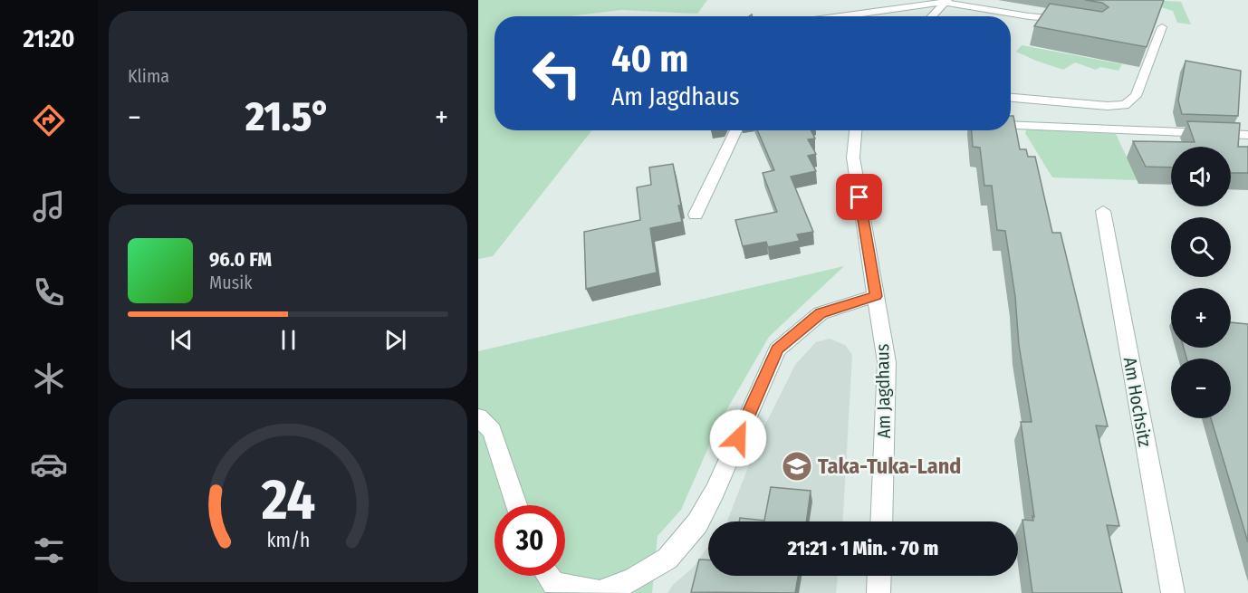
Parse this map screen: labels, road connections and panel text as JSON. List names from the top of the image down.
{
  "streets": {
    "street": ["Am Jagdhaus", "Am Hochsitz"]
  },
  "places": {
    "school or university": ["Taka-Tuka-Land"]
  },
  "page": {
    "tabs": "21:20",
    "tile": "Klima",
    "turn": ["40 m", "Am Jagdhaus"],
    "heat": ["−", "21.5°", "+"],
    "map_buttons": ["+", "−"],
    "song": ["96.0 FM", "Musik"],
    "limit": "30",
    "trip": "21:21 · 1 Min. · 70 m",
    "gauge": ["24", "km/h"]
  }
}
